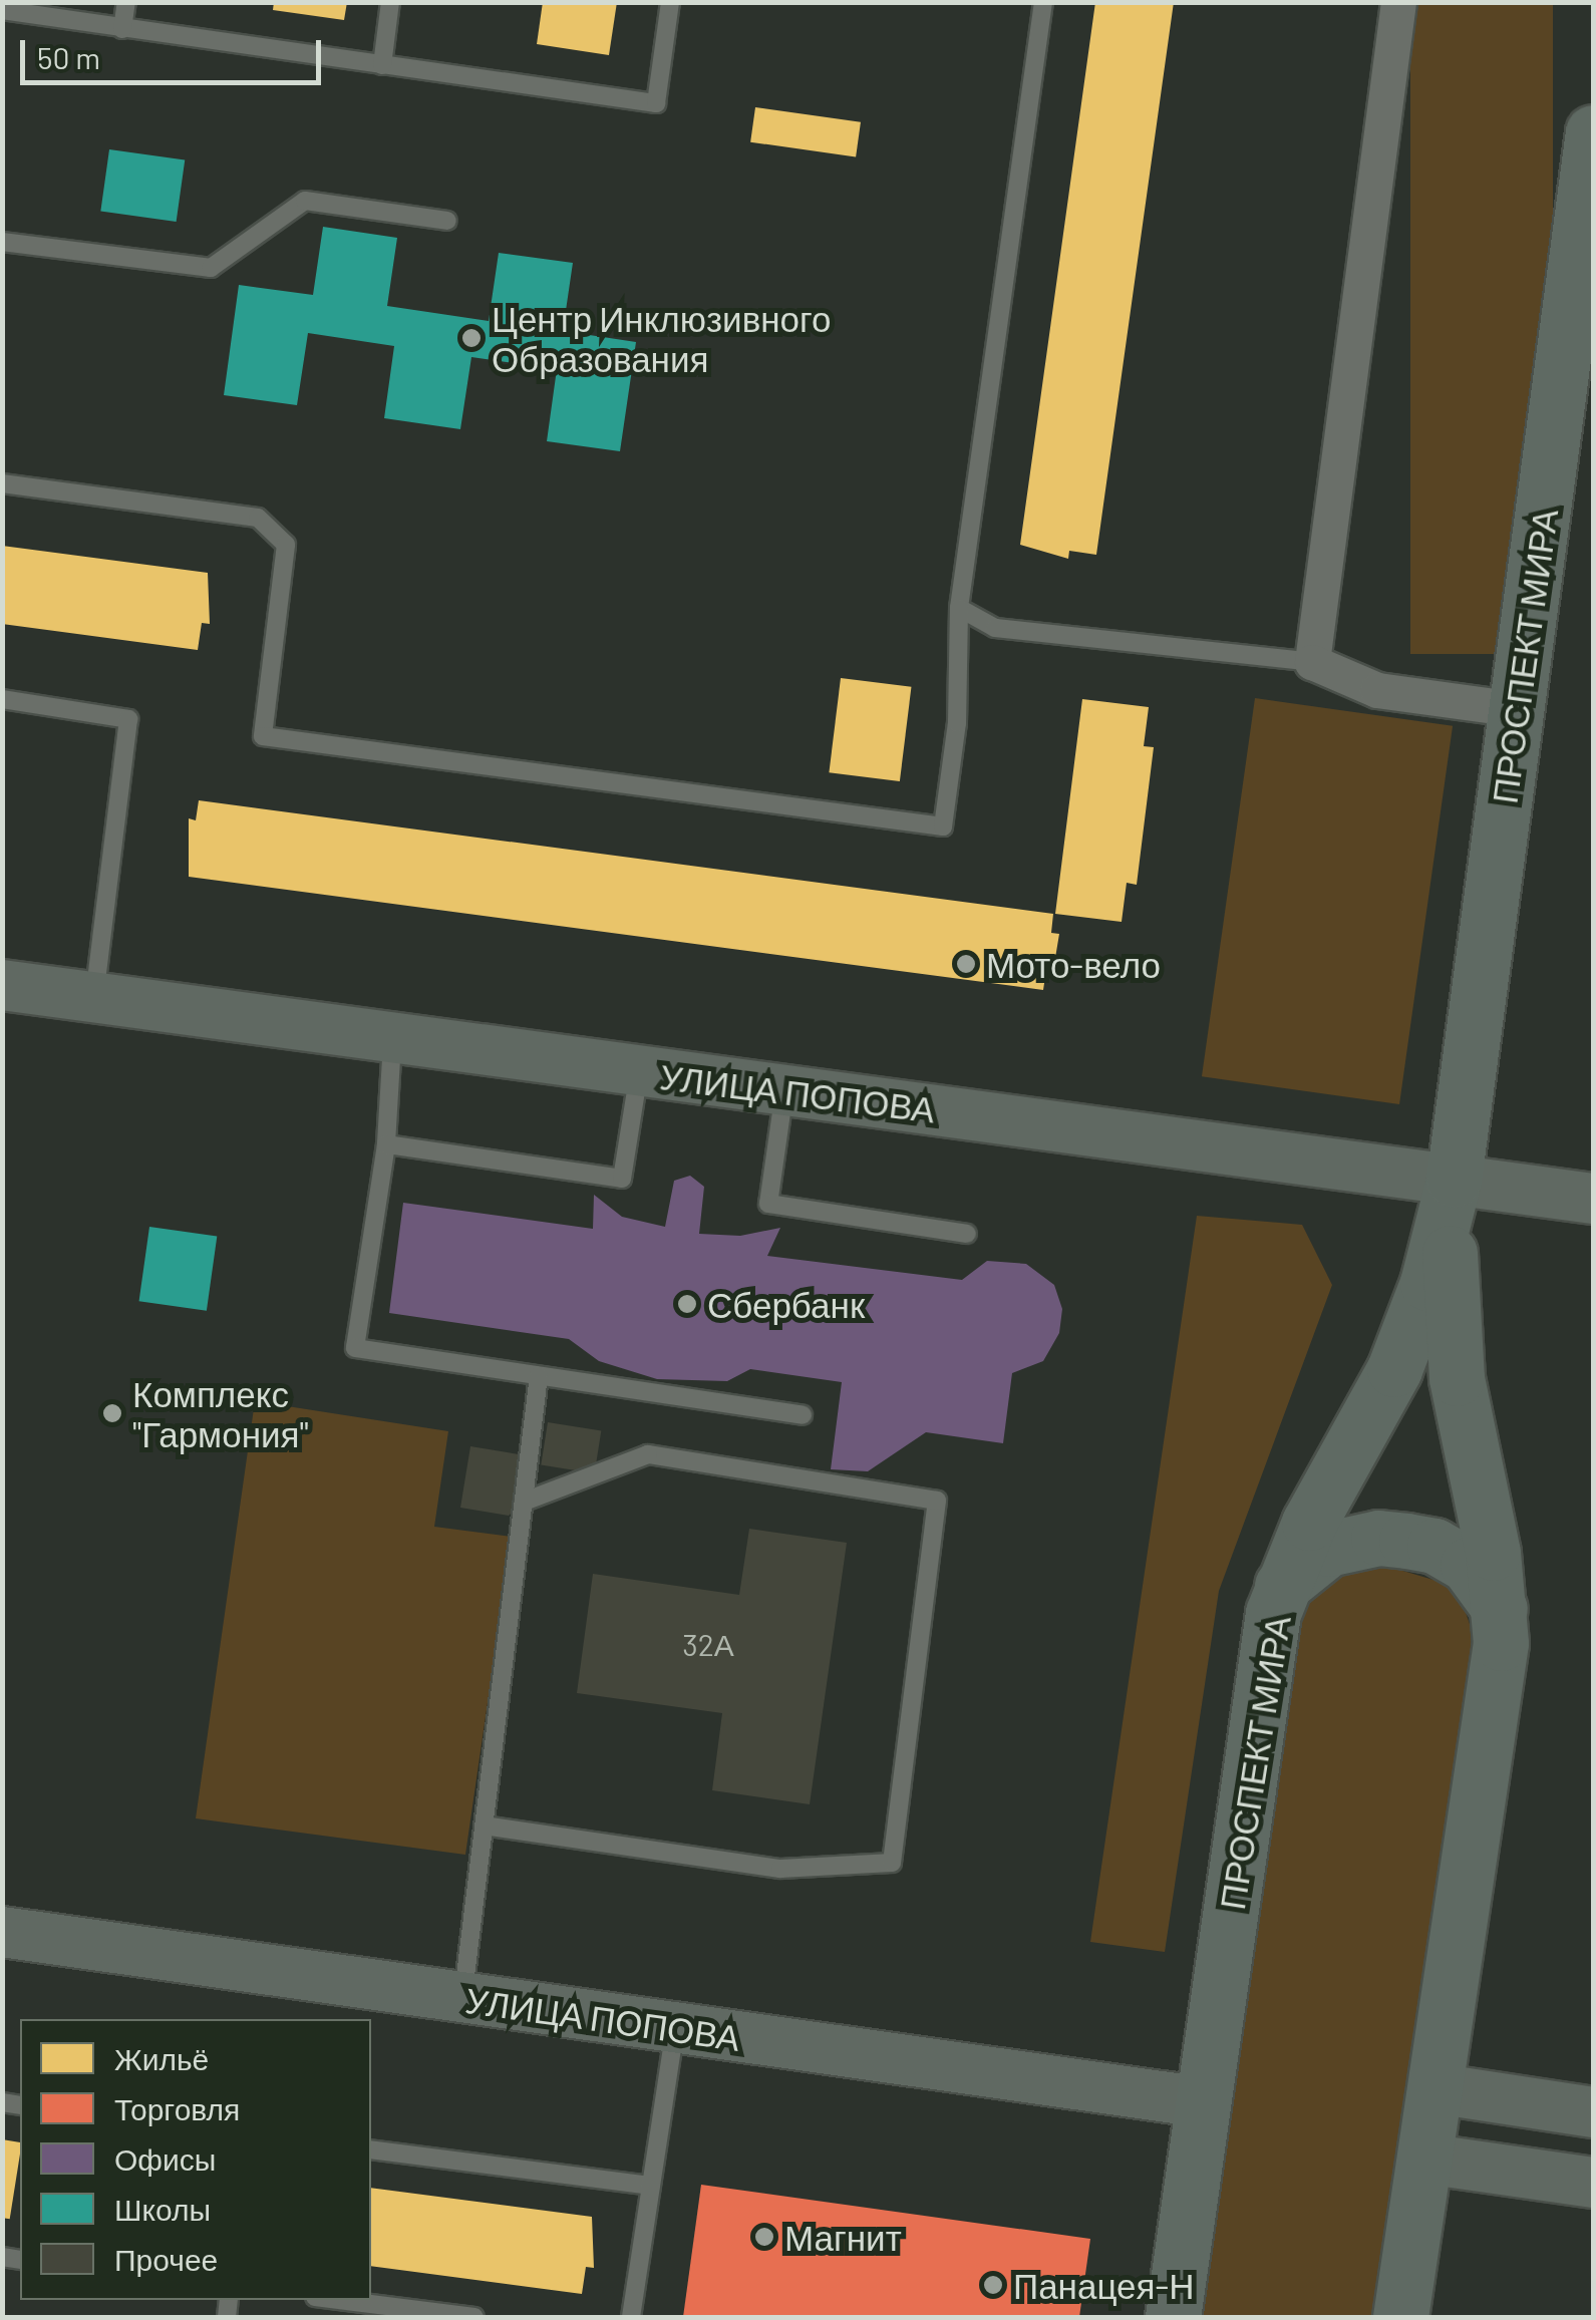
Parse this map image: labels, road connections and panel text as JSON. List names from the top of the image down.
{
  "streets": {
    "main road": ["ПРОСПЕКТ МИРА"],
    "street": ["УЛИЦА ПОПОВА"]
  },
  "crossings": [
    ["ПРОСПЕКТ МИРА", "УЛИЦА ПОПОВА"]
  ],
  "places": [
    "Центр Инклюзивного Образования",
    "Мото-вело",
    "Сбербанк",
    "Комплекс \"Гармония\"",
    "Магнит",
    "Панацея-Н"
  ],
  "house_numbers": ["32А"],
  "legend": [
    "Жильё",
    "Торговля",
    "Офисы",
    "Школы",
    "Прочее"
  ],
  "scale_bar": "50 m"
}
